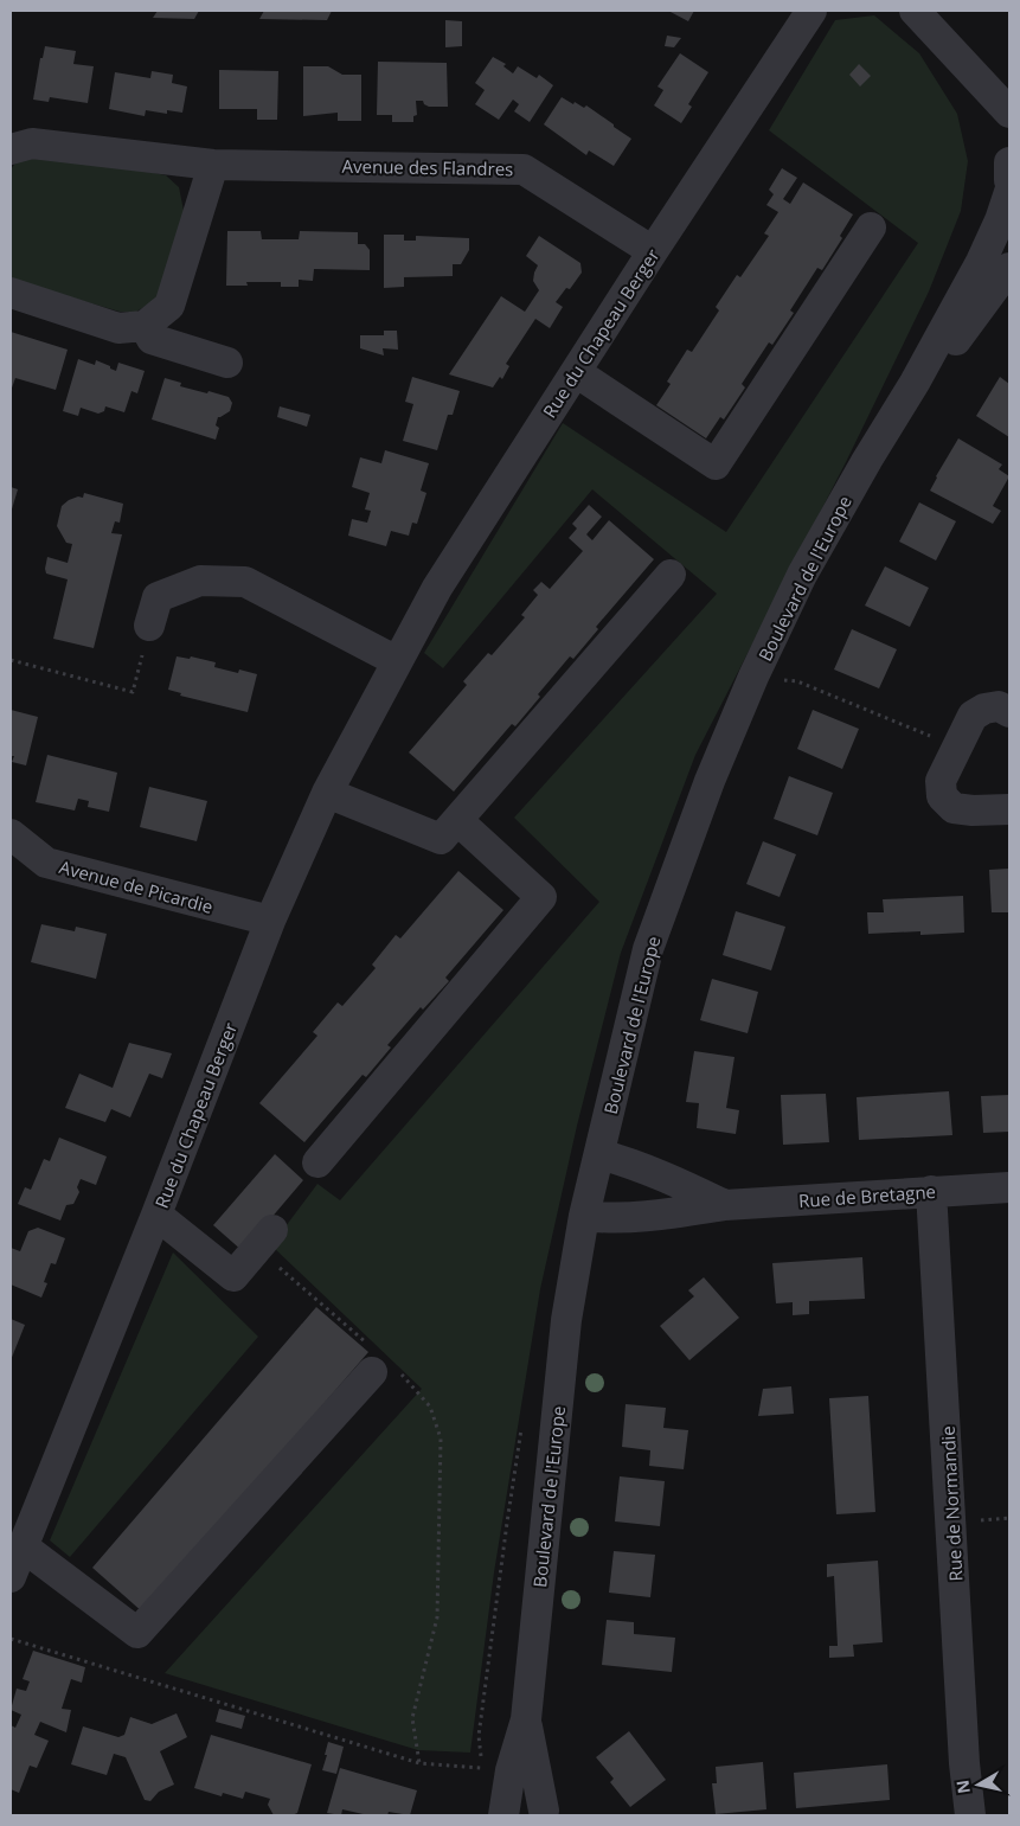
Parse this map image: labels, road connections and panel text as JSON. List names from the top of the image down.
{
  "streets": {
    "street": [
      "Avenue des Flandres",
      "Rue du Chapeau Berger",
      "Boulevard de l'Europe",
      "Avenue de Picardie",
      "Rue de Bretagne",
      "Rue de Normandie"
    ]
  },
  "crossings": [
    ["Avenue des Flandres", "Rue du Chapeau Berger"],
    ["Rue du Chapeau Berger", "Avenue de Picardie"],
    ["Boulevard de l'Europe", "Rue de Bretagne"],
    ["Rue de Bretagne", "Rue de Normandie"]
  ],
  "north": "left"
}
